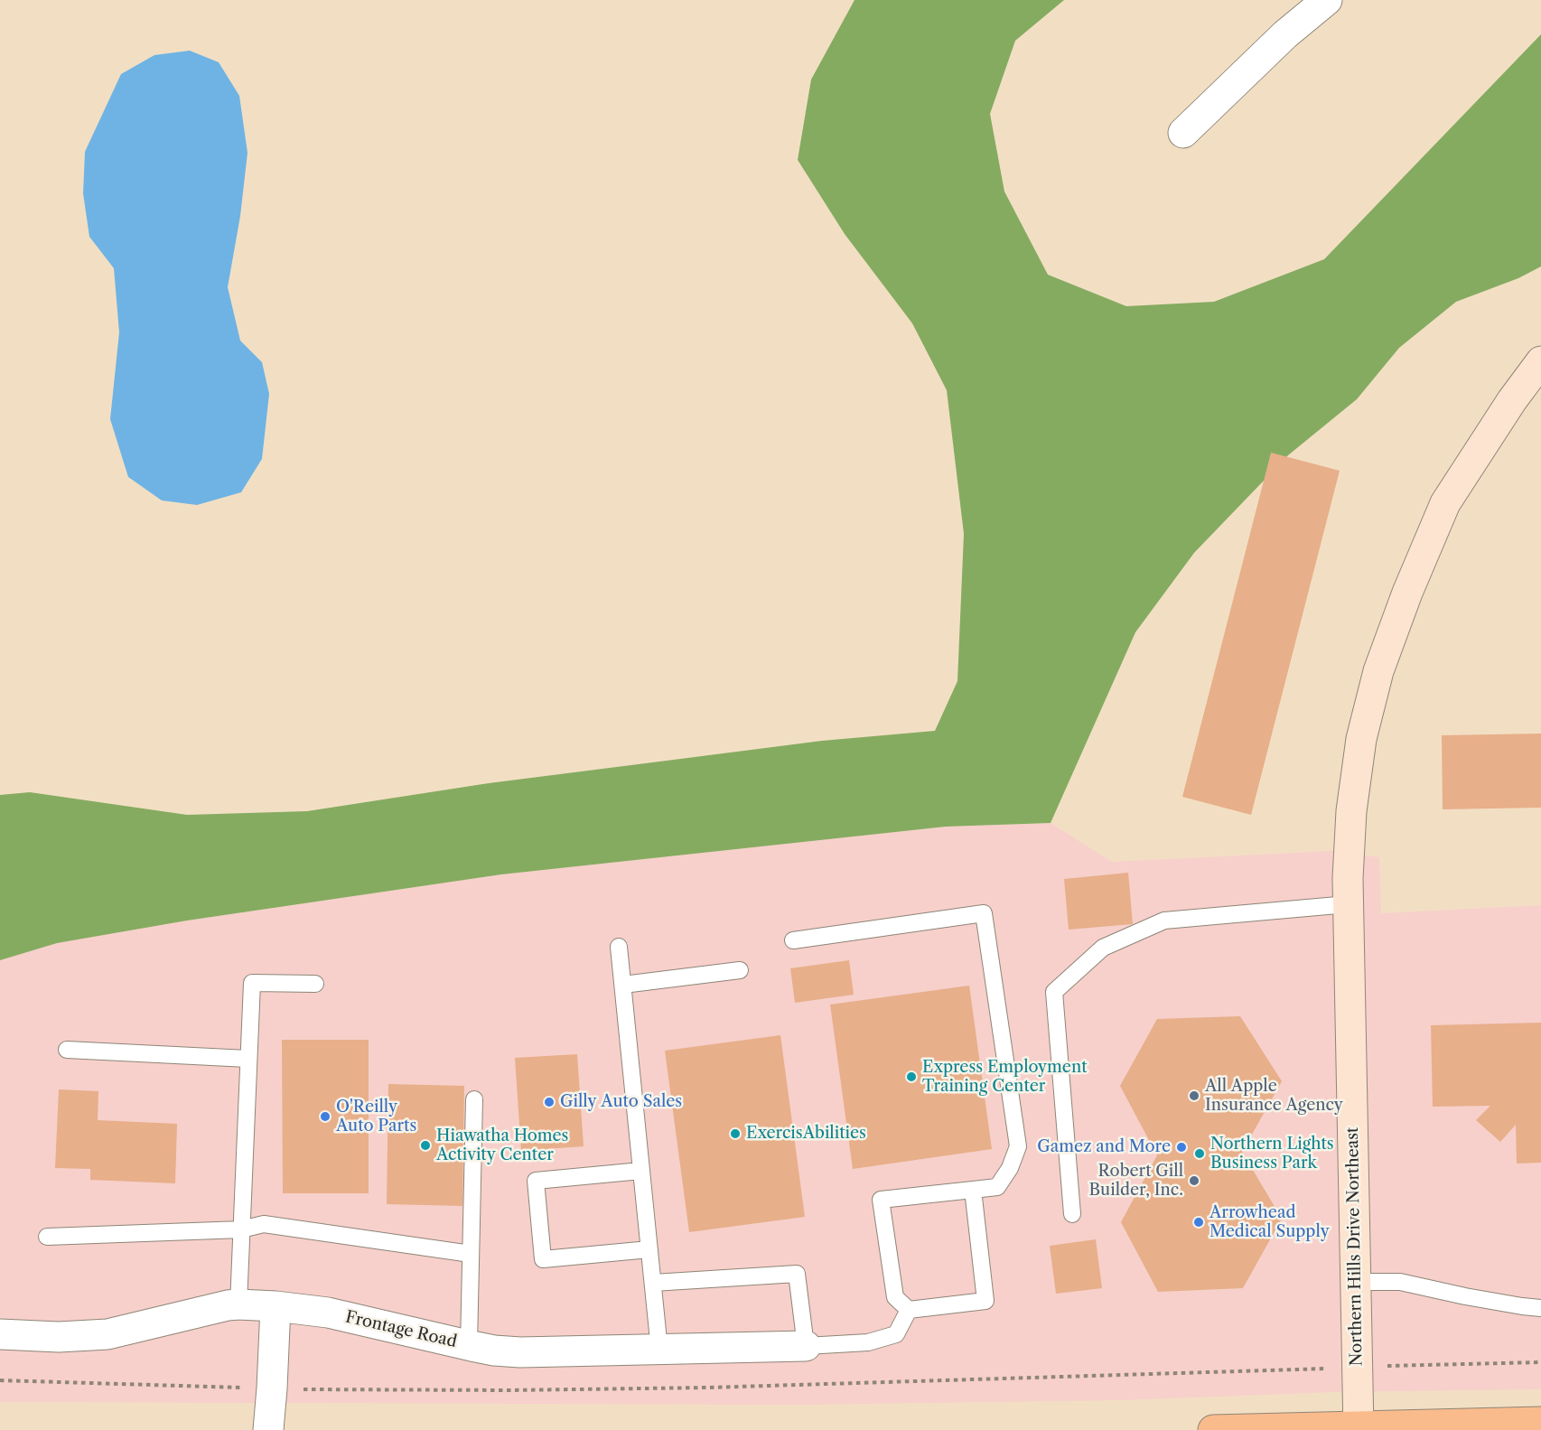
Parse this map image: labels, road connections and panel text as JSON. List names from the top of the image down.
{
  "streets": {
    "street": ["Northern Hills Drive Northeast", "Frontage Road"]
  },
  "places": [
    "Express Employment Training Center",
    "All Apple Insurance Agency",
    "Gilly Auto Sales",
    "O'Reilly Auto Parts",
    "ExercisAbilities",
    "Hiawatha Homes Activity Center",
    "Gamez and More",
    "Northern Lights Business Park",
    "Robert Gill Builder, Inc.",
    "Arrowhead Medical Supply"
  ]
}
